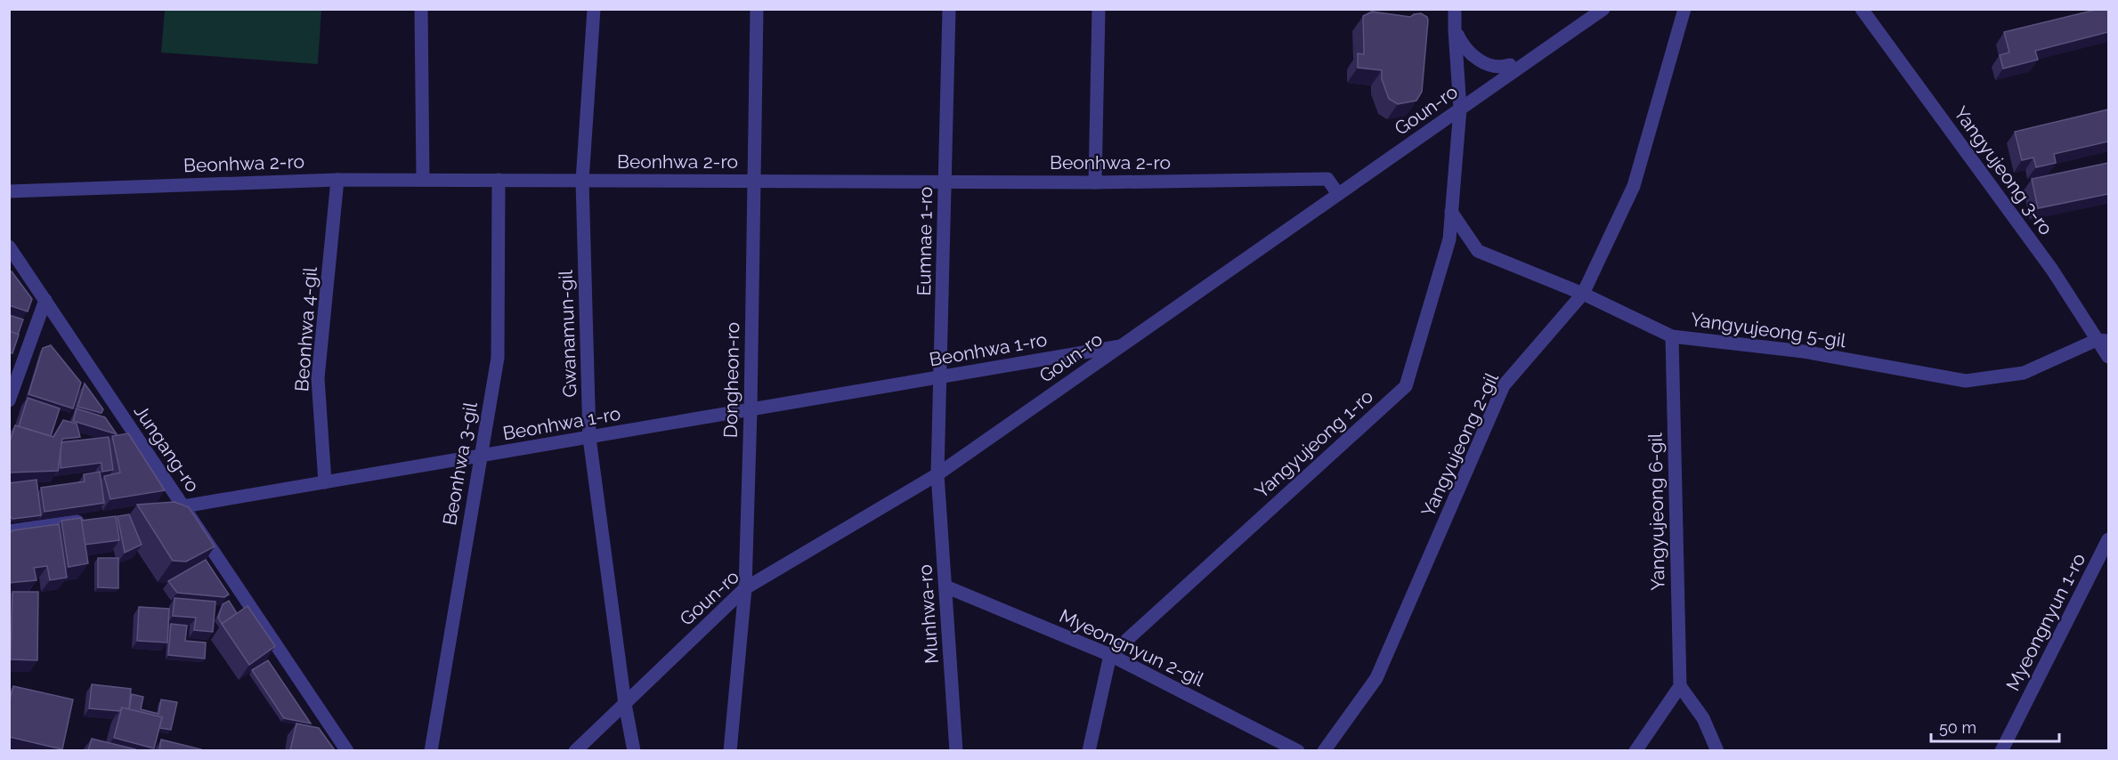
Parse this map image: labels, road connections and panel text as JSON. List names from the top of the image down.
{
  "streets": {
    "street": [
      "Goun-ro",
      "Beonhwa 2-ro",
      "Yangyujeong 3-ro",
      "Eumnae 1-ro",
      "Beonhwa 4-gil",
      "Yangyujeong 5-gil",
      "Gwanamun-gil",
      "Beonhwa 1-ro",
      "Dongheon-ro",
      "Yangyujeong 1-ro",
      "Yangyujeong 2-gil",
      "Jungang-ro",
      "Beonhwa 3-gil",
      "Yangyujeong 6-gil",
      "Munhwa-ro",
      "Myeongnyun 1-ro",
      "Myeongnyun 2-gil"
    ]
  },
  "crossings": [
    ["Goun-ro", "Beonhwa 2-ro"],
    ["Goun-ro", "Eumnae 1-ro"],
    ["Goun-ro", "Gwanamun-gil"],
    ["Goun-ro", "Beonhwa 1-ro"],
    ["Goun-ro", "Dongheon-ro"],
    ["Goun-ro", "Yangyujeong 1-ro"],
    ["Goun-ro", "Munhwa-ro"],
    ["Beonhwa 2-ro", "Eumnae 1-ro"],
    ["Beonhwa 2-ro", "Beonhwa 4-gil"],
    ["Beonhwa 2-ro", "Gwanamun-gil"],
    ["Beonhwa 2-ro", "Dongheon-ro"],
    ["Beonhwa 2-ro", "Beonhwa 3-gil"],
    ["Yangyujeong 3-ro", "Yangyujeong 5-gil"],
    ["Eumnae 1-ro", "Beonhwa 1-ro"],
    ["Eumnae 1-ro", "Munhwa-ro"],
    ["Beonhwa 4-gil", "Beonhwa 1-ro"],
    ["Yangyujeong 5-gil", "Yangyujeong 1-ro"],
    ["Yangyujeong 5-gil", "Yangyujeong 2-gil"],
    ["Yangyujeong 5-gil", "Yangyujeong 6-gil"],
    ["Gwanamun-gil", "Beonhwa 1-ro"],
    ["Beonhwa 1-ro", "Dongheon-ro"],
    ["Beonhwa 1-ro", "Jungang-ro"],
    ["Beonhwa 1-ro", "Beonhwa 3-gil"],
    ["Yangyujeong 1-ro", "Myeongnyun 2-gil"],
    ["Munhwa-ro", "Myeongnyun 2-gil"]
  ],
  "scale_bar": "50 m"
}
